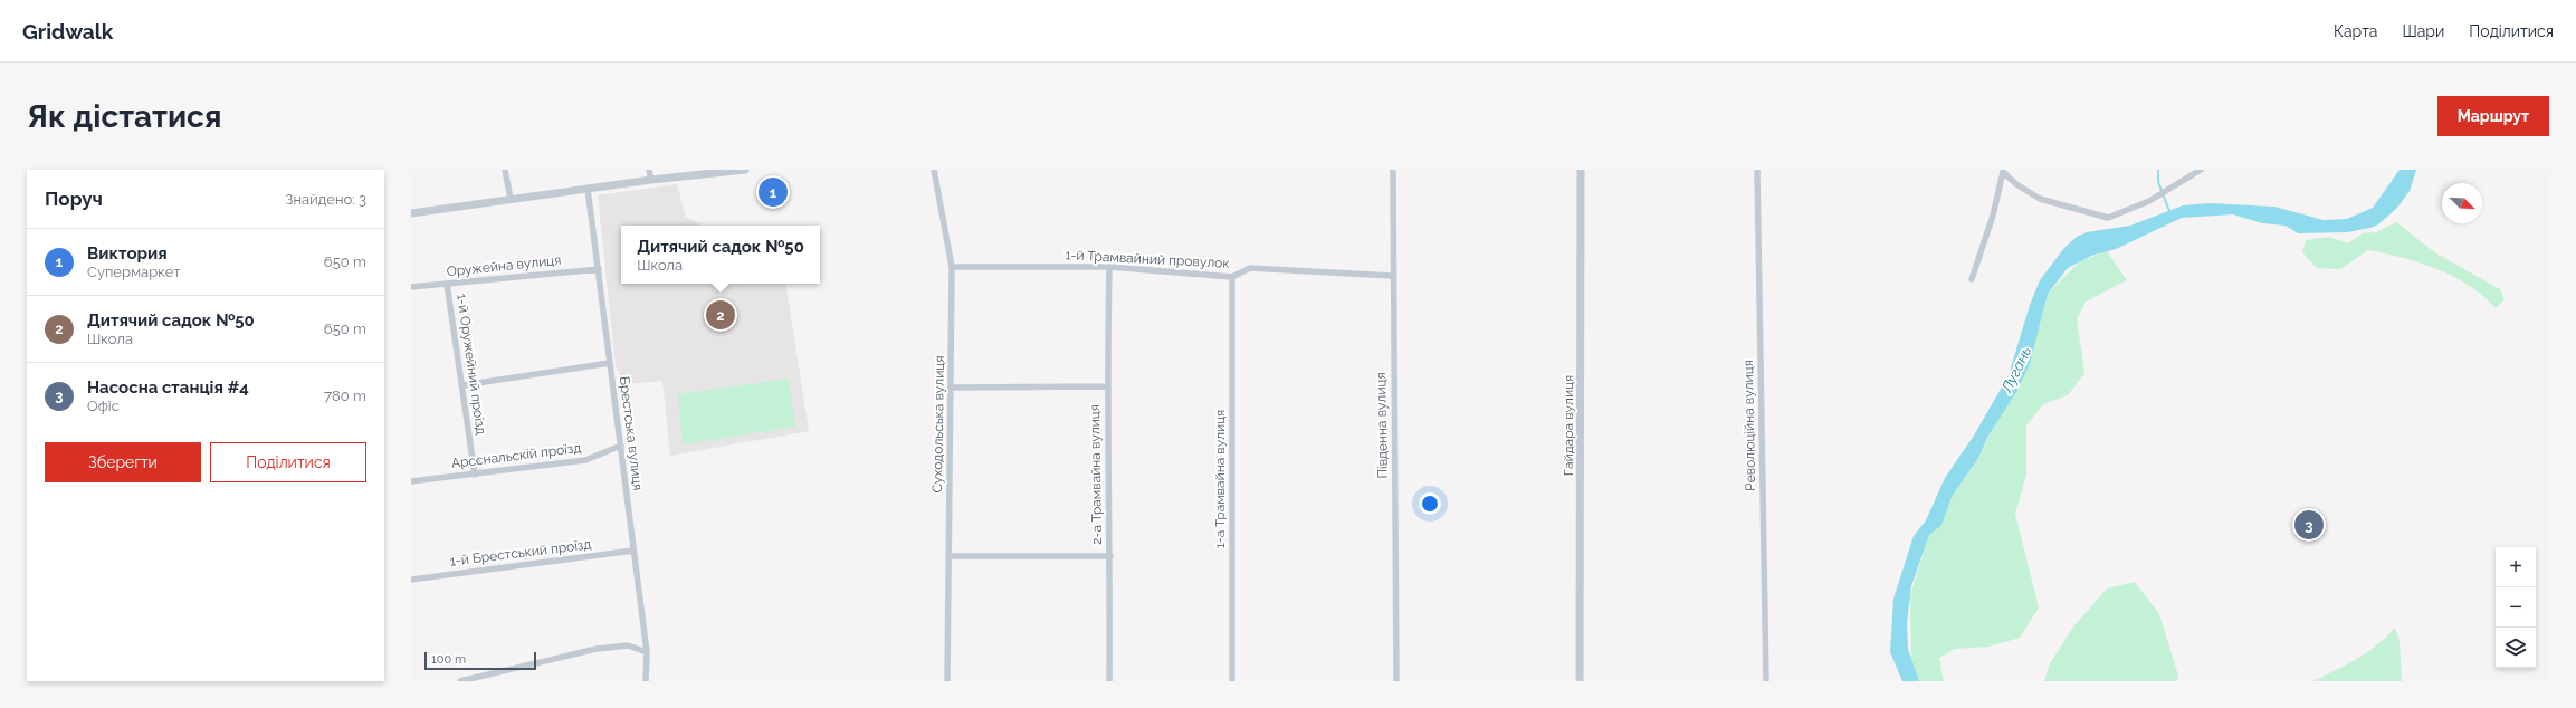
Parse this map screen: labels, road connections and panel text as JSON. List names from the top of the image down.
{
  "streets": {
    "street": [
      "1-й Трамвайний провулок",
      "Оружейна вулиця",
      "1-й Оружейний проїзд",
      "Суходольська вулиця",
      "Південна вулиця",
      "Гайдара вулиця",
      "Революційна вулиця",
      "Брестська вулиця",
      "Арсєнальскій проїзд",
      "2-а Трамвайна вулиця",
      "1-а Трамвайна вулиця",
      "1-й Брестський проїзд"
    ]
  },
  "crossings": [
    ["1-й Трамвайний провулок", "Суходольська вулиця"],
    ["1-й Трамвайний провулок", "Південна вулиця"],
    ["1-й Трамвайний провулок", "2-а Трамвайна вулиця"],
    ["1-й Трамвайний провулок", "1-а Трамвайна вулиця"],
    ["Оружейна вулиця", "1-й Оружейний проїзд"],
    ["Оружейна вулиця", "Брестська вулиця"],
    ["1-й Оружейний проїзд", "Арсєнальскій проїзд"],
    ["Брестська вулиця", "Арсєнальскій проїзд"],
    ["Брестська вулиця", "1-й Брестський проїзд"]
  ],
  "water": ["Лугань"],
  "scale_bar": "100 m",
  "north": "bottom right",
  "page": {
    "header": "Gridwalk",
    "nav": ["Карта", "Шари", "Поділитися"],
    "buttons": [
      "Маршрут",
      ["Зберегти", "Поділитися"]
    ],
    "title": "Як дістатися",
    "heading": ["Поруч", "Знайдено: 3"],
    "pins": ["1", "2", "3"],
    "popup": ["Дитячий садок №50", "Школа"],
    "list": [
      {
        "mark": "1",
        "name": "Виктория",
        "note": "Супермаркет",
        "value": "650 m"
      },
      {
        "mark": "2",
        "name": "Дитячий садок №50",
        "note": "Школа",
        "value": "650 m"
      },
      {
        "mark": "3",
        "name": "Насосна станція #4",
        "note": "Офіс",
        "value": "780 m"
      }
    ],
    "map_buttons": ["+", "−"],
    "scale": "100 m"
  }
}
